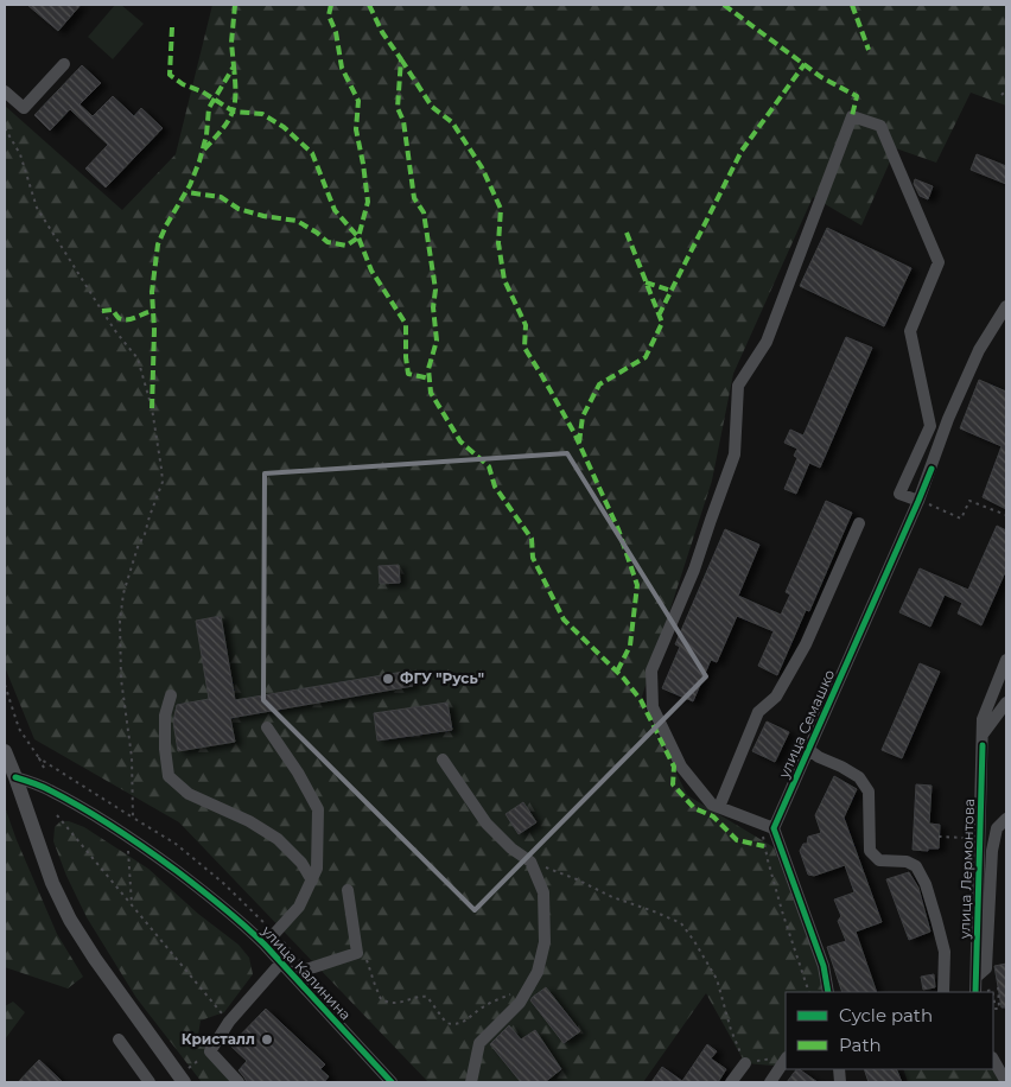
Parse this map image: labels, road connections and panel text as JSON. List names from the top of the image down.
{
  "streets": {
    "street": ["улица Семашко", "улица Лермонтова", "улица Калинина"]
  },
  "places": ["ФГУ \"Русь\"", "Кристалл"],
  "legend": ["Cycle path", "Path"]
}
